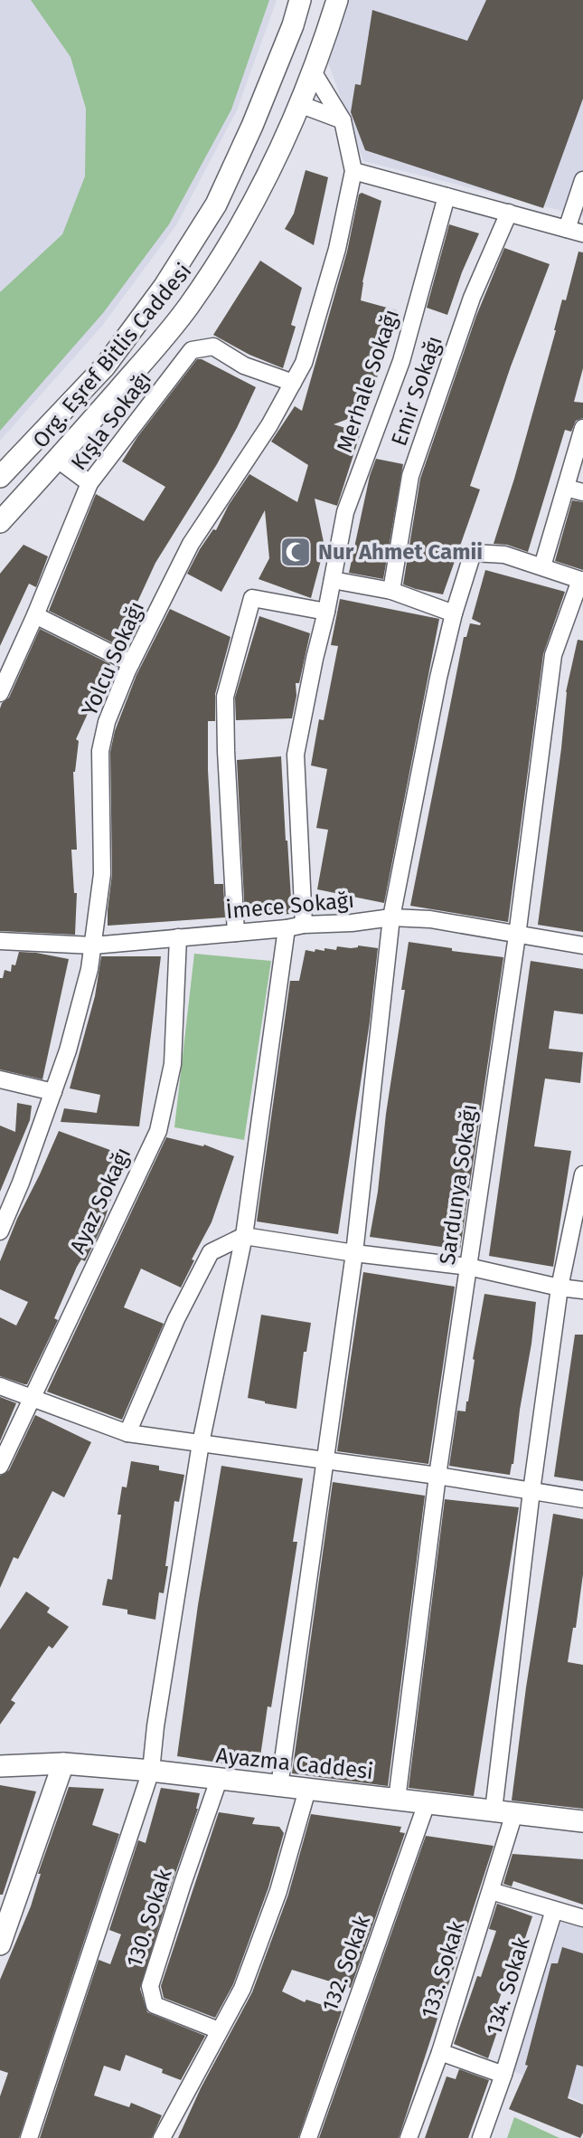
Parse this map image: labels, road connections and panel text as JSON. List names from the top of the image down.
{
  "streets": {
    "street": [
      "Org. Eşref Bitlis Caddesi",
      "Merhale Sokağı",
      "Emir Sokağı",
      "Kışla Sokağı",
      "Yolcu Sokağı",
      "İmece Sokağı",
      "Sardunya Sokağı",
      "Ayaz Sokağı",
      "Ayazma Caddesi",
      "130. Sokak",
      "132. Sokak",
      "133. Sokak",
      "134. Sokak"
    ]
  },
  "crossings": [
    ["Merhale Sokağı", "İmece Sokağı"],
    ["Kışla Sokağı", "Yolcu Sokağı"],
    ["Yolcu Sokağı", "İmece Sokağı"],
    ["İmece Sokağı", "Sardunya Sokağı"],
    ["İmece Sokağı", "Ayaz Sokağı"],
    ["Sardunya Sokağı", "Ayazma Caddesi"],
    ["Ayazma Caddesi", "130. Sokak"],
    ["Ayazma Caddesi", "132. Sokak"],
    ["Ayazma Caddesi", "133. Sokak"]
  ],
  "places": {
    "mosque": ["Nur Ahmet Camii"]
  }
}
